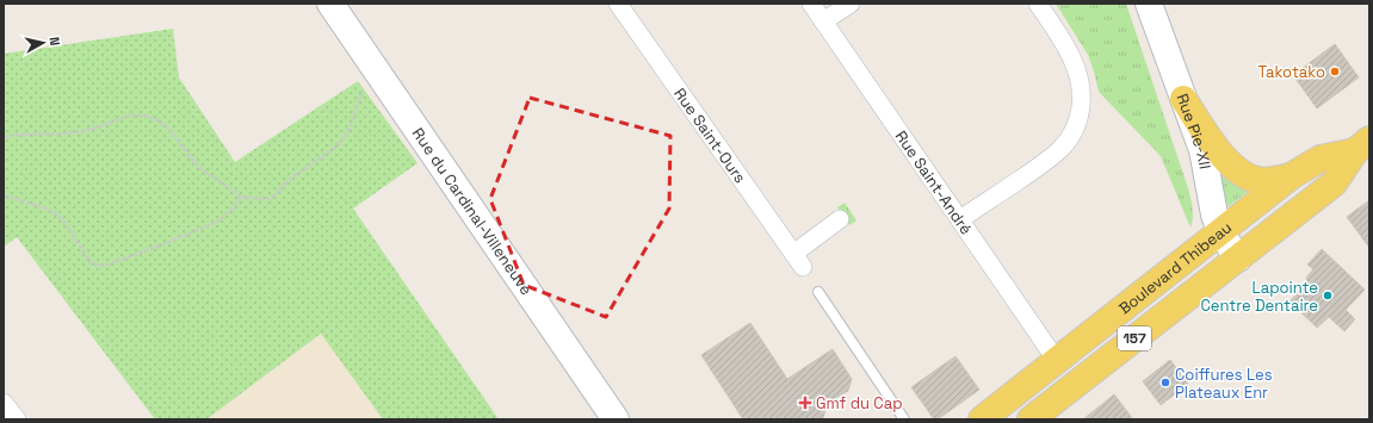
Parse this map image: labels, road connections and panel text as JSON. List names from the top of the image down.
{
  "streets": {
    "main road": ["Boulevard Thibeau", "157"],
    "street": [
      "Rue Pie-XII",
      "Rue Saint-Ours",
      "Rue Saint-André",
      "Rue du Cardinal-Villeneuve"
    ]
  },
  "crossings": [
    ["Rue Pie-XII", "Boulevard Thibeau"],
    ["Rue Saint-André", "Boulevard Thibeau"]
  ],
  "places": {
    "other": ["Takotako", "Lapointe Centre Dentaire", "Coiffures Les Plateaux Enr"],
    "health": ["Gmf du Cap"]
  },
  "north": "right"
}
